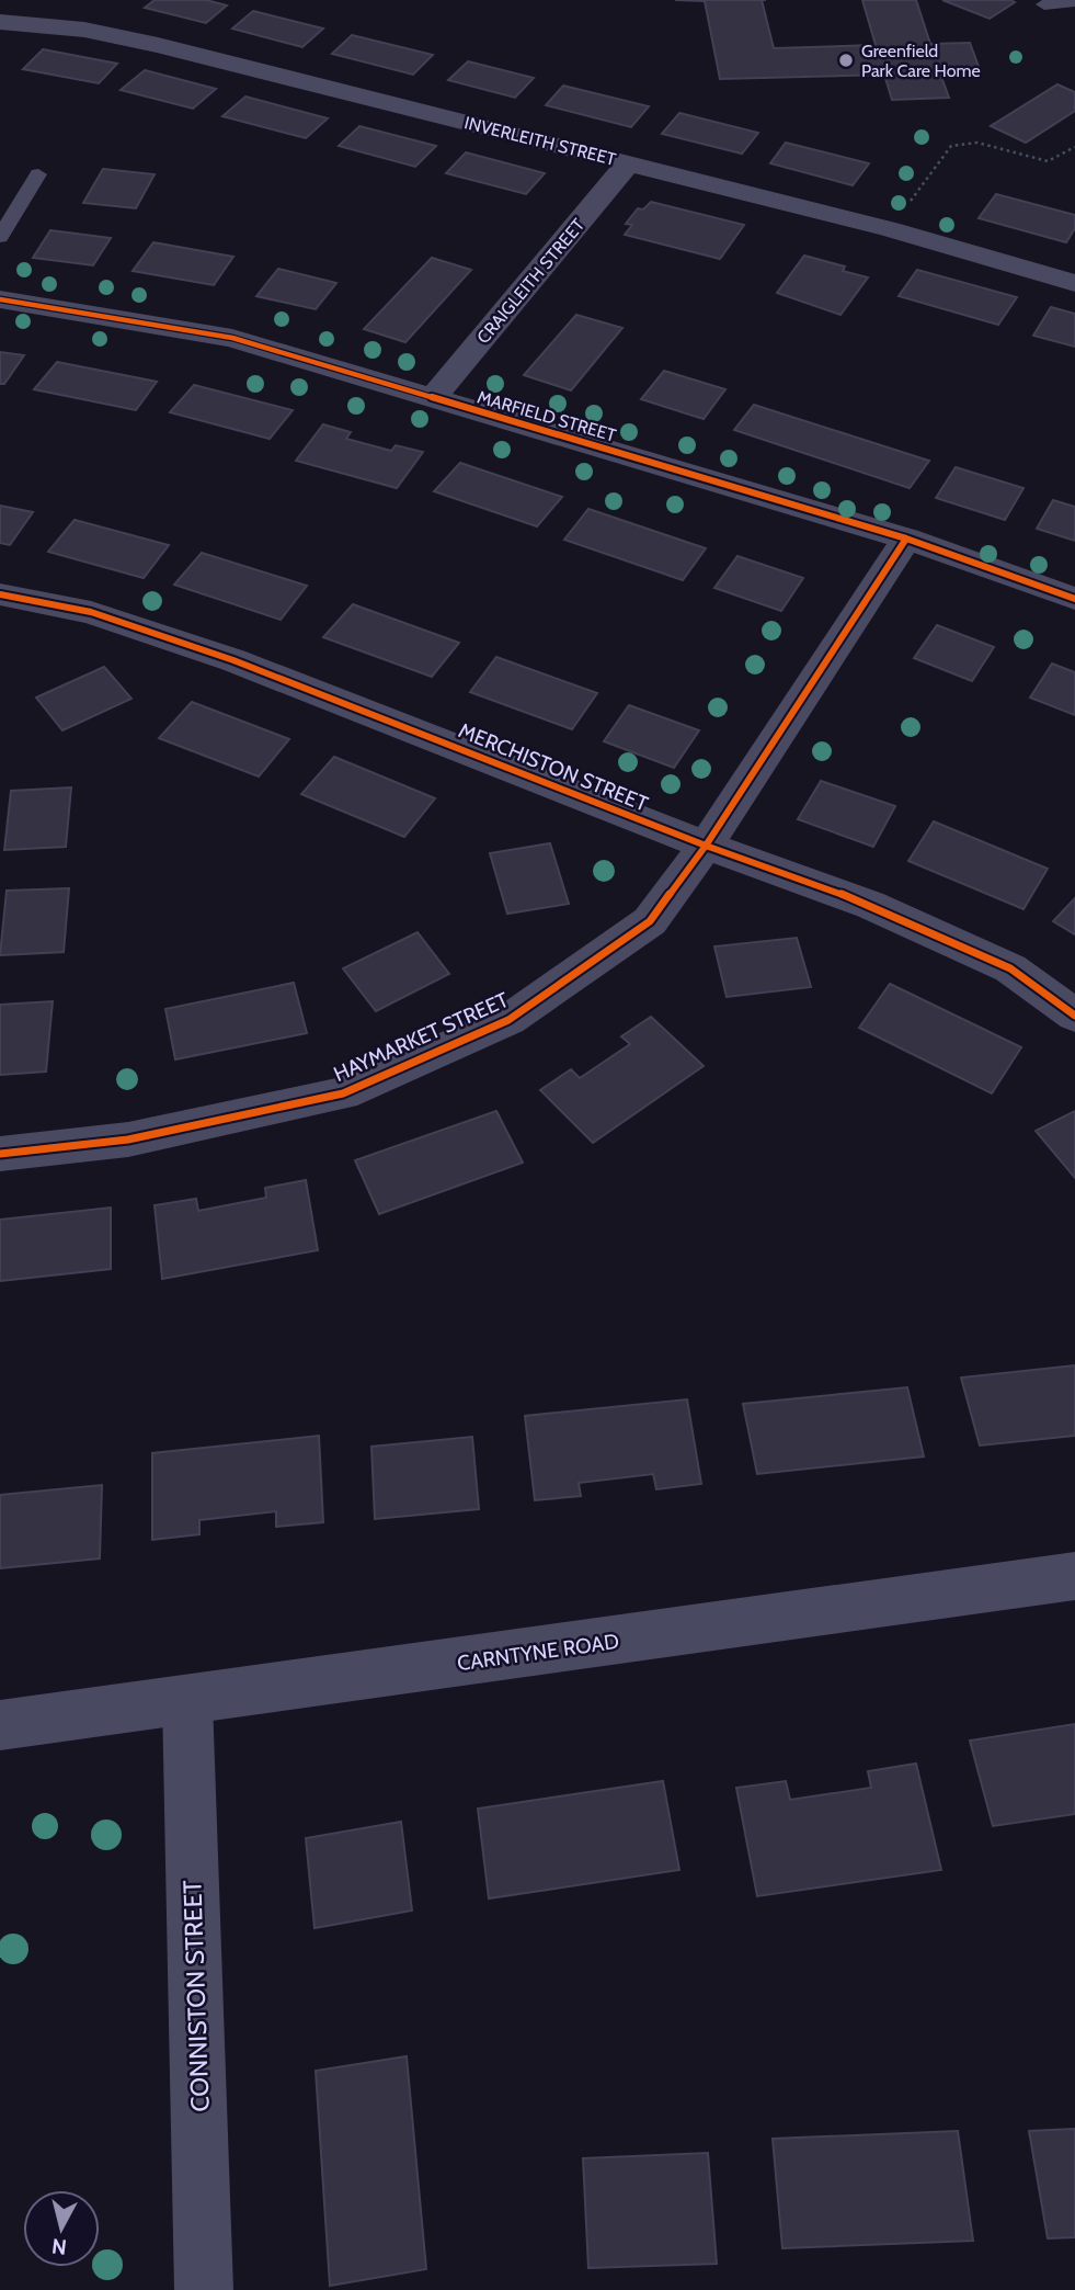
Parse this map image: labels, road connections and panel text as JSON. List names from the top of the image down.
{
  "streets": {
    "street": [
      "INVERLEITH STREET",
      "CRAIGLEITH STREET",
      "MARFIELD STREET",
      "MERCHISTON STREET",
      "HAYMARKET STREET",
      "CARNTYNE ROAD",
      "CONNISTON STREET"
    ]
  },
  "crossings": [
    ["INVERLEITH STREET", "CRAIGLEITH STREET"],
    ["CRAIGLEITH STREET", "MARFIELD STREET"],
    ["MARFIELD STREET", "HAYMARKET STREET"],
    ["MERCHISTON STREET", "HAYMARKET STREET"],
    ["CARNTYNE ROAD", "CONNISTON STREET"]
  ],
  "places": ["Greenfield Park Care Home"],
  "north": "bottom"
}
